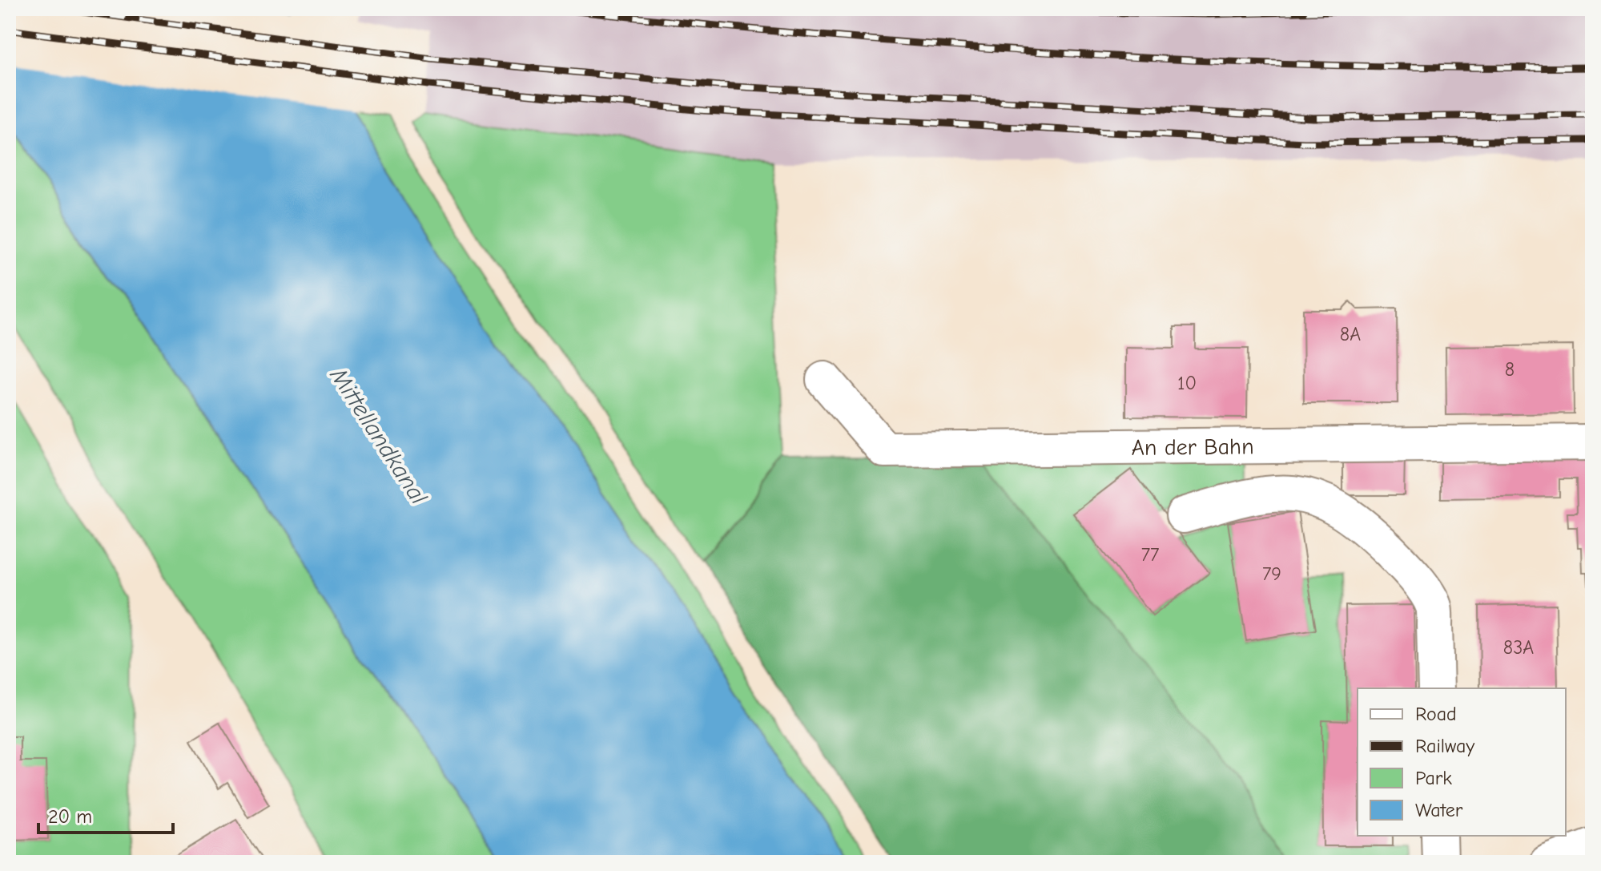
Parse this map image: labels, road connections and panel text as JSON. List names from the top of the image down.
{
  "streets": {
    "street": ["An der Bahn"]
  },
  "water": ["Mittellandkanal"],
  "house_numbers": [
    "8A",
    "8",
    "10",
    "77",
    "79",
    "83A"
  ],
  "legend": [
    "Road",
    "Railway",
    "Park",
    "Water"
  ],
  "scale_bar": "20 m"
}
